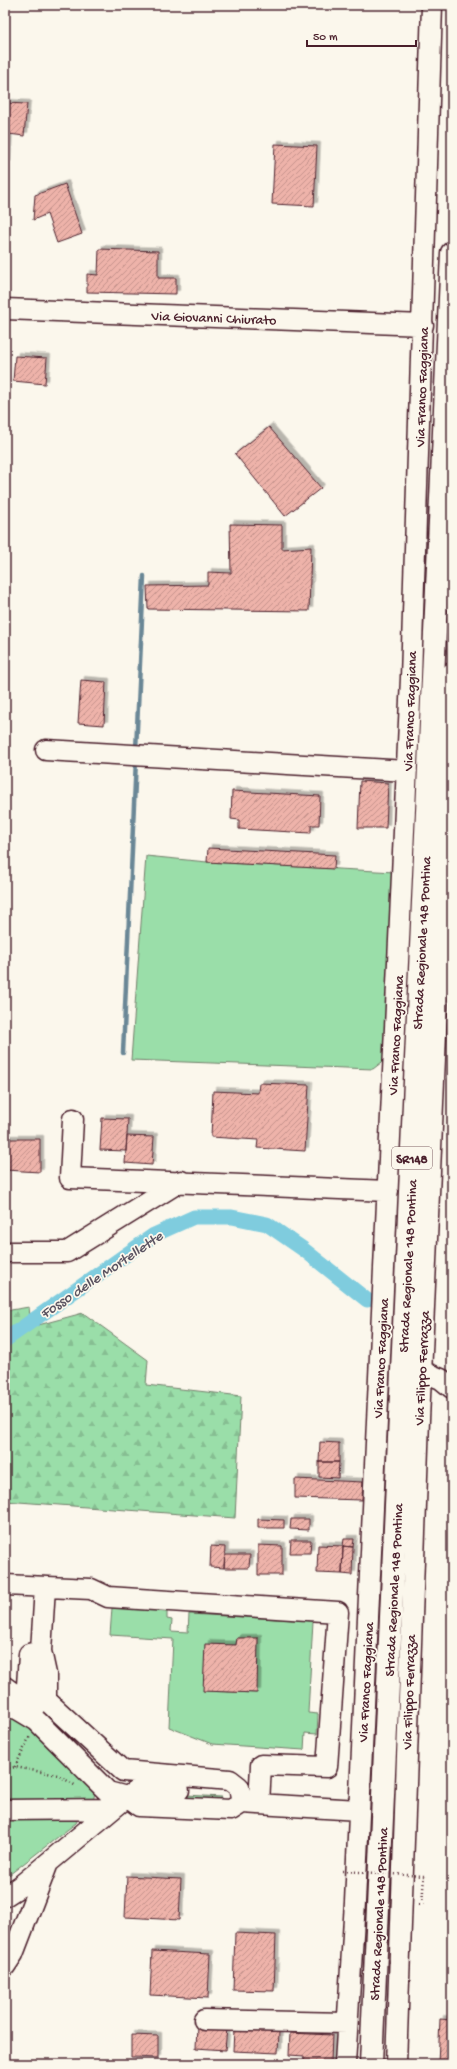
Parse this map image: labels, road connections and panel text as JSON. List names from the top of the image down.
{
  "streets": {
    "main road": ["Strada Regionale 148 Pontina", "SR148"],
    "street": ["Via Giovanni Chiurato", "Via Franco Faggiana", "Via Filippo Ferrazza"]
  },
  "crossings": [
    ["Via Giovanni Chiurato", "Via Franco Faggiana"]
  ],
  "water": ["Fosso delle Mortellette"],
  "scale_bar": "50 m"
}
